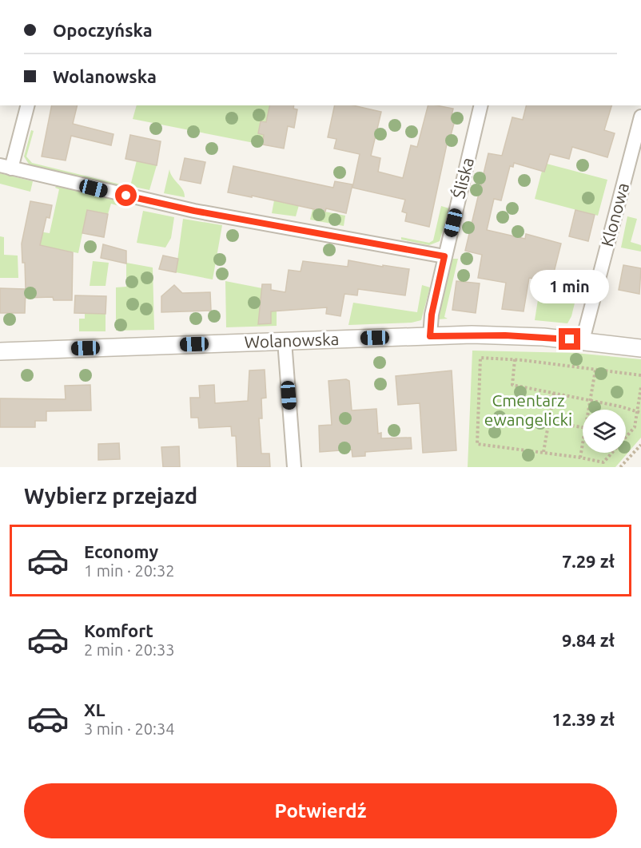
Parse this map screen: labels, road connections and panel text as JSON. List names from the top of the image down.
{
  "streets": {
    "street": ["Śliska", "Klonowa", "Wolanowska"]
  },
  "crossings": [
    ["Śliska", "Wolanowska"],
    ["Klonowa", "Wolanowska"]
  ],
  "parks": ["Cmentarz ewangelicki"],
  "page": {
    "banner": ["Opoczyńska", "Wolanowska"],
    "bubble": "1 min",
    "heading": "Wybierz przejazd",
    "list": [
      {
        "name": "Economy",
        "note": "1 min · 20:32",
        "value": "7.29 zł"
      },
      {
        "name": "Komfort",
        "note": "2 min · 20:33",
        "value": "9.84 zł"
      },
      {
        "name": "XL",
        "note": "3 min · 20:34",
        "value": "12.39 zł"
      }
    ],
    "buttons": "Potwierdź"
  }
}
